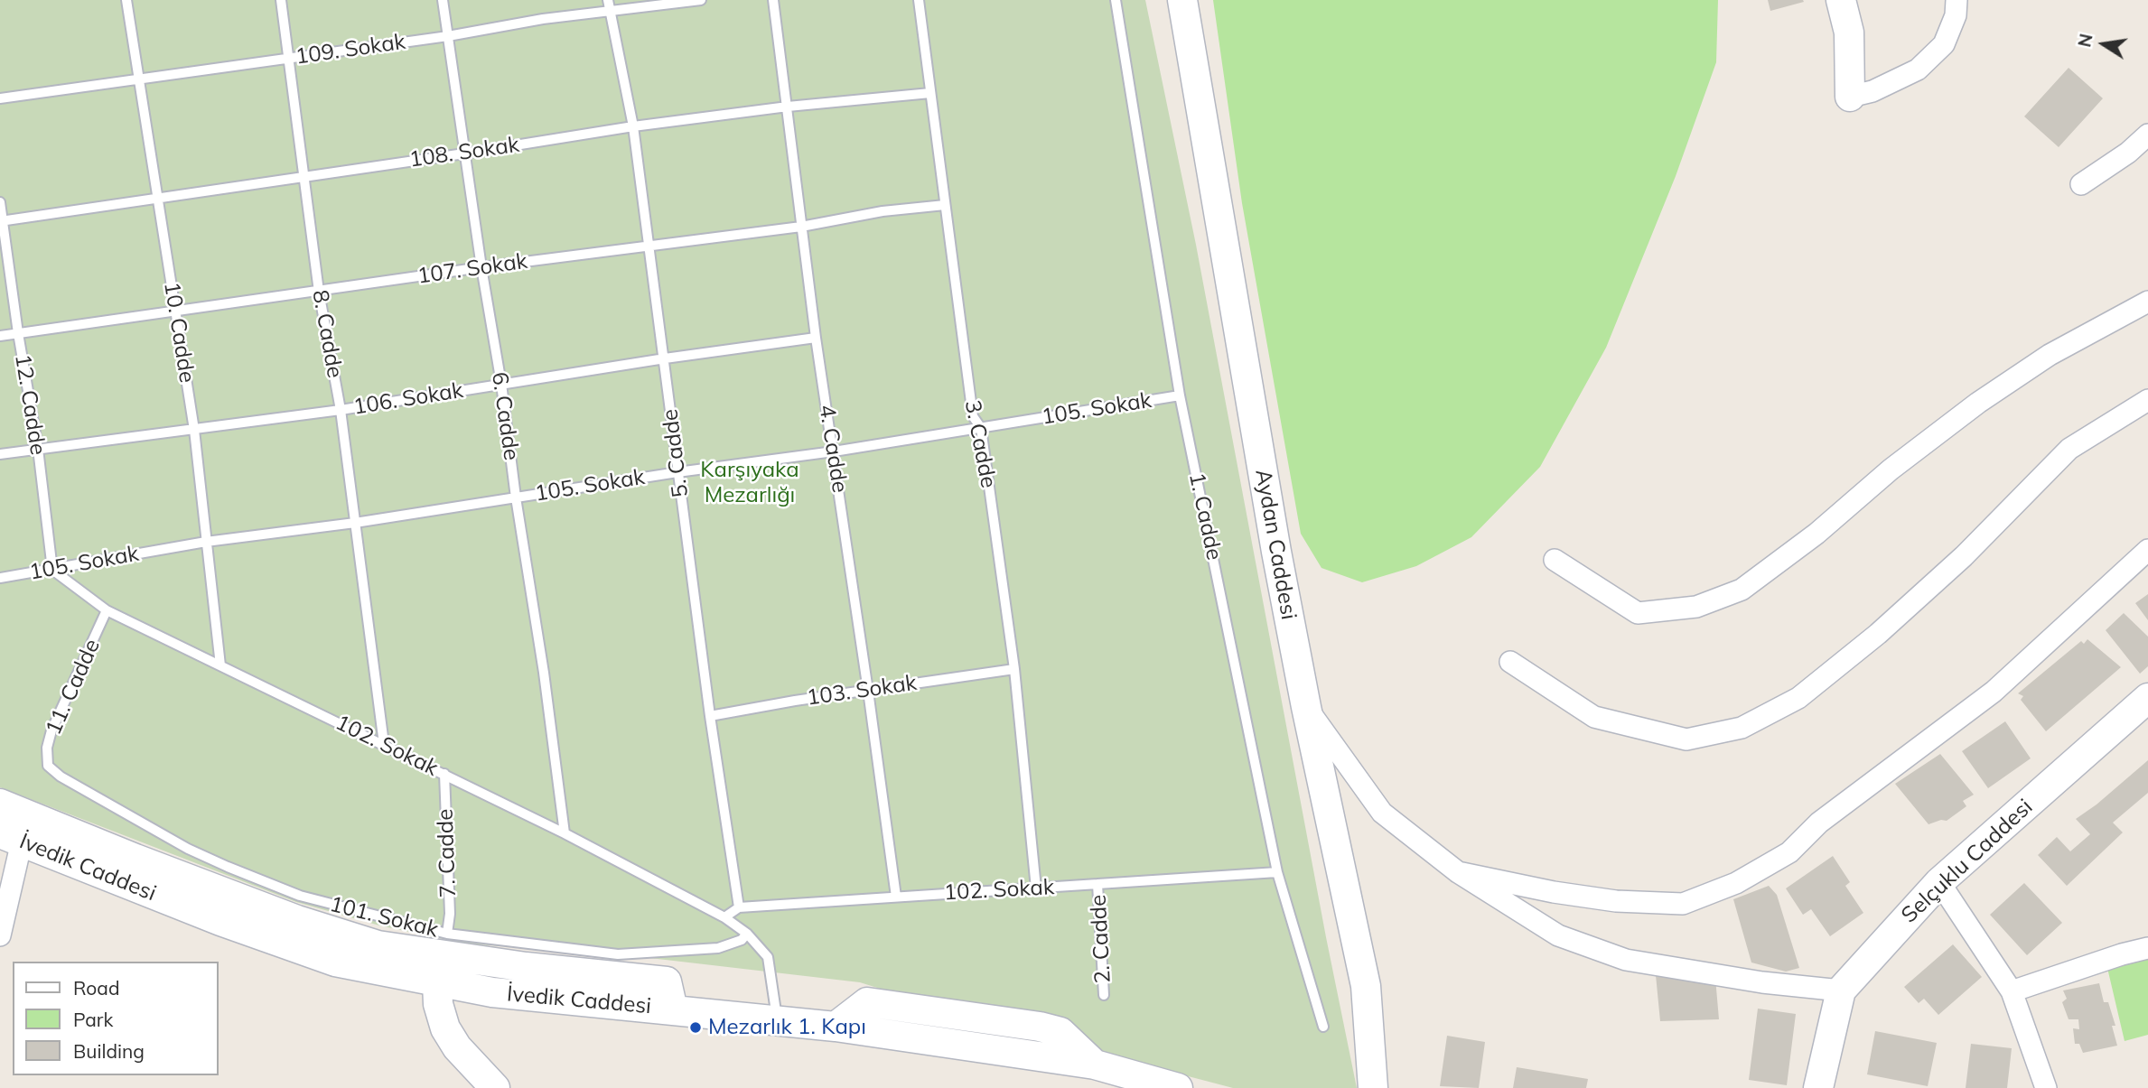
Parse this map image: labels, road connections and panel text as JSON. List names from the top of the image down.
{
  "streets": {
    "street": ["Aydan Caddesi", "Selçuklu Caddesi", "İvedik Caddesi"],
    "lane": [
      "109. Sokak",
      "108. Sokak",
      "107. Sokak",
      "10. Cadde",
      "8. Cadde",
      "106. Sokak",
      "12. Cadde",
      "105. Sokak",
      "6. Cadde",
      "3. Cadde",
      "4. Cadde",
      "5. Cadde",
      "1. Cadde",
      "11. Cadde",
      "103. Sokak",
      "102. Sokak",
      "7. Cadde",
      "101. Sokak",
      "2. Cadde"
    ]
  },
  "crossings": [
    ["109. Sokak", "10. Cadde"],
    ["109. Sokak", "8. Cadde"],
    ["109. Sokak", "6. Cadde"],
    ["109. Sokak", "5. Cadde"],
    ["108. Sokak", "10. Cadde"],
    ["108. Sokak", "8. Cadde"],
    ["108. Sokak", "12. Cadde"],
    ["108. Sokak", "6. Cadde"],
    ["108. Sokak", "3. Cadde"],
    ["108. Sokak", "4. Cadde"],
    ["108. Sokak", "5. Cadde"],
    ["107. Sokak", "10. Cadde"],
    ["107. Sokak", "8. Cadde"],
    ["107. Sokak", "12. Cadde"],
    ["107. Sokak", "6. Cadde"],
    ["107. Sokak", "3. Cadde"],
    ["107. Sokak", "4. Cadde"],
    ["107. Sokak", "5. Cadde"],
    ["10. Cadde", "106. Sokak"],
    ["10. Cadde", "105. Sokak"],
    ["10. Cadde", "102. Sokak"],
    ["8. Cadde", "106. Sokak"],
    ["8. Cadde", "105. Sokak"],
    ["8. Cadde", "102. Sokak"],
    ["106. Sokak", "12. Cadde"],
    ["106. Sokak", "6. Cadde"],
    ["106. Sokak", "4. Cadde"],
    ["106. Sokak", "5. Cadde"],
    ["12. Cadde", "105. Sokak"],
    ["12. Cadde", "102. Sokak"],
    ["105. Sokak", "6. Cadde"],
    ["105. Sokak", "3. Cadde"],
    ["105. Sokak", "4. Cadde"],
    ["105. Sokak", "5. Cadde"],
    ["105. Sokak", "1. Cadde"],
    ["105. Sokak", "102. Sokak"],
    ["6. Cadde", "102. Sokak"],
    ["3. Cadde", "103. Sokak"],
    ["3. Cadde", "102. Sokak"],
    ["4. Cadde", "103. Sokak"],
    ["4. Cadde", "102. Sokak"],
    ["5. Cadde", "103. Sokak"],
    ["5. Cadde", "102. Sokak"],
    ["1. Cadde", "102. Sokak"],
    ["11. Cadde", "102. Sokak"],
    ["11. Cadde", "101. Sokak"],
    ["102. Sokak", "7. Cadde"],
    ["102. Sokak", "İvedik Caddesi"],
    ["102. Sokak", "101. Sokak"],
    ["102. Sokak", "2. Cadde"],
    ["7. Cadde", "101. Sokak"]
  ],
  "parks": ["Karşıyaka Mezarlığı"],
  "places": ["Mezarlık 1. Kapı"],
  "legend": ["Road", "Park", "Building"],
  "north": "left"
}
